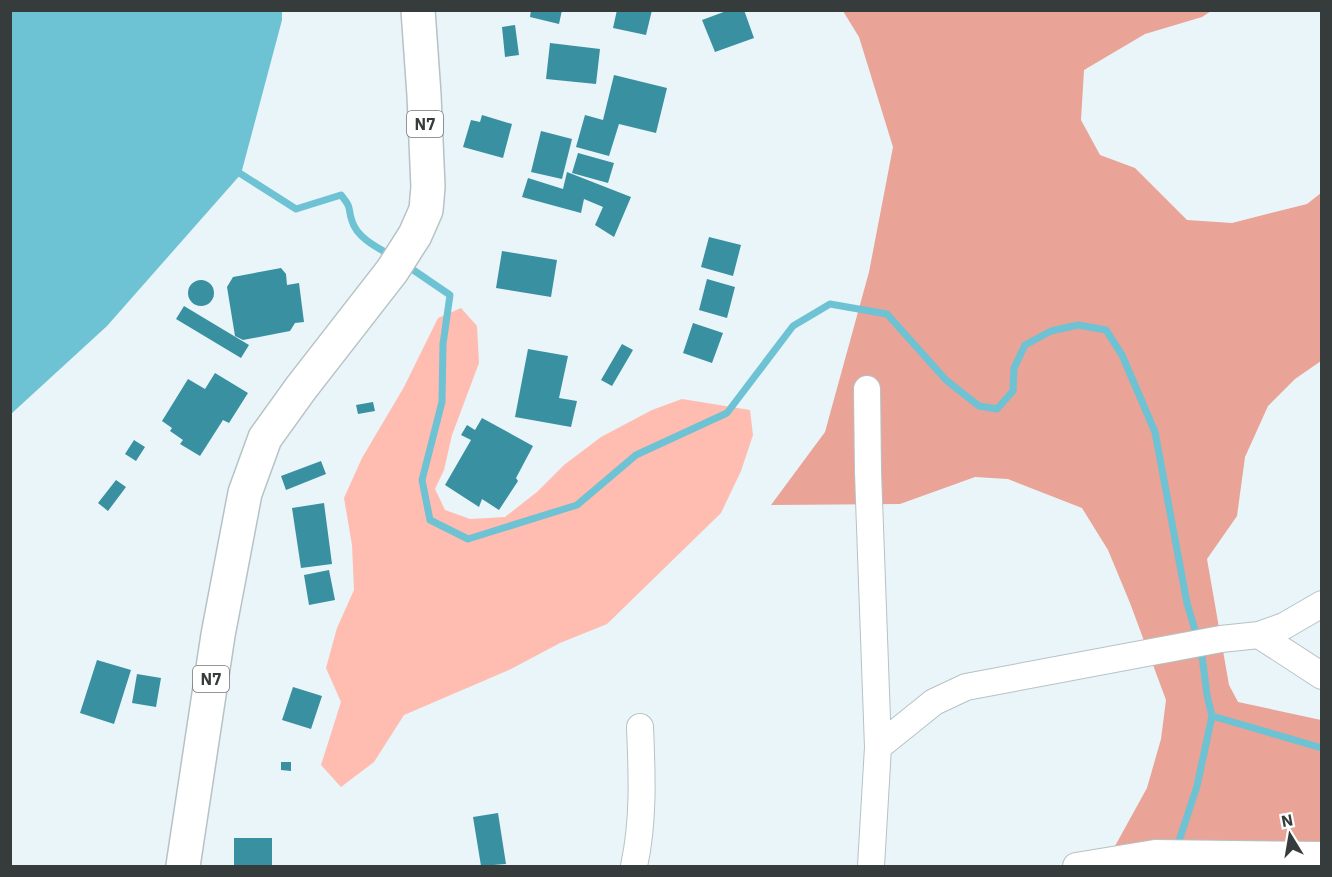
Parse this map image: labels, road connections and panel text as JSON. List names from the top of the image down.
{
  "streets": {
    "highway": ["N7"]
  },
  "north": "top"
}
